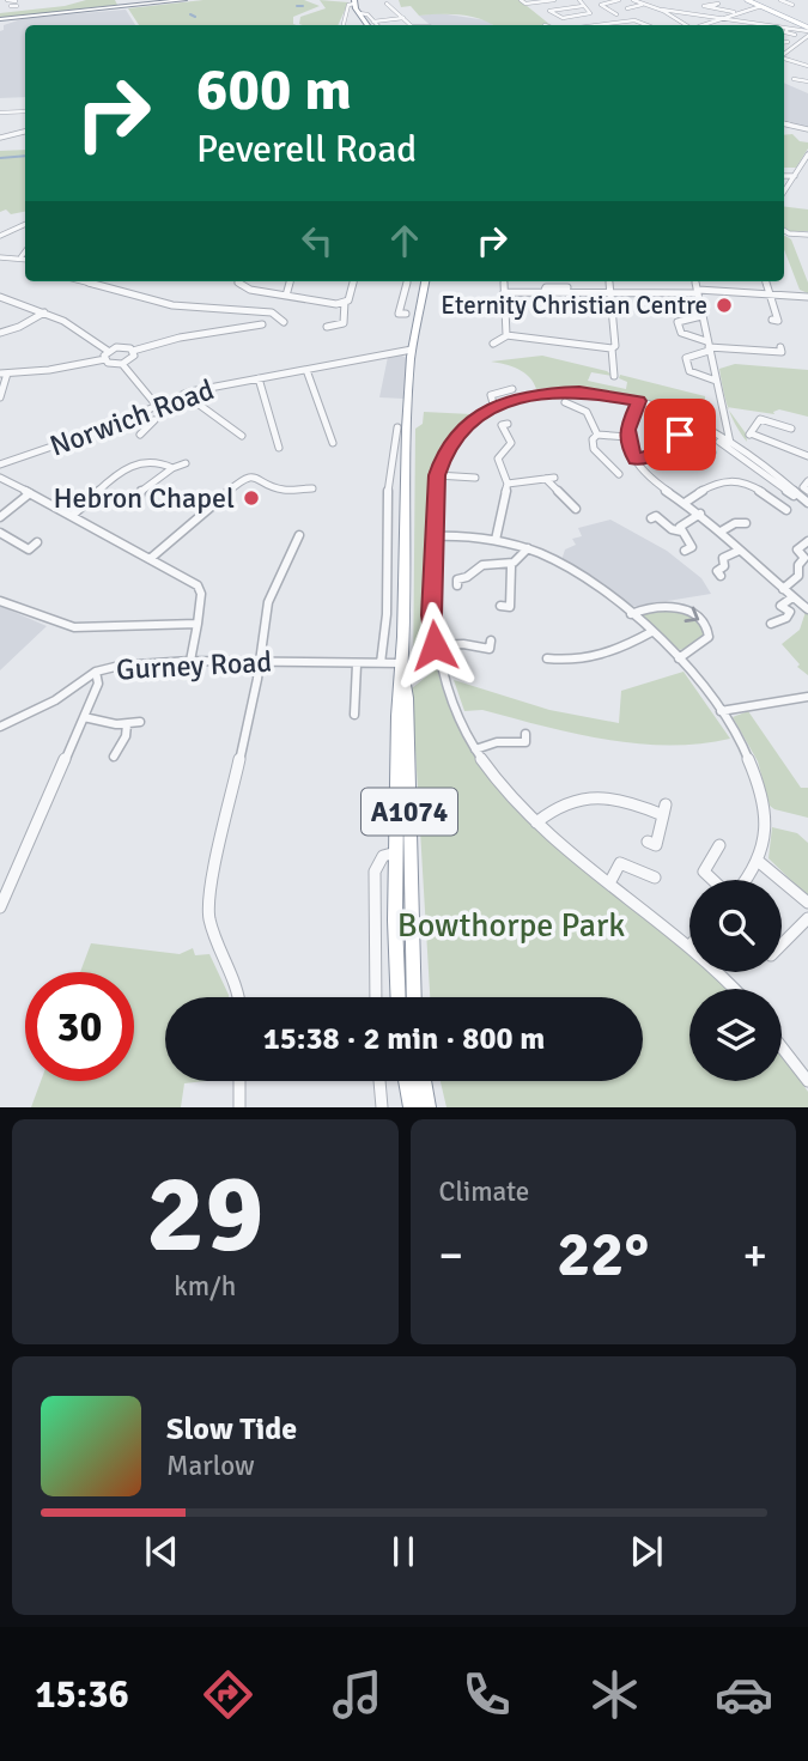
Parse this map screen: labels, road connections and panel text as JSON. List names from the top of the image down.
{
  "streets": {
    "highway": ["A1074"],
    "street": ["Norwich Road", "Gurney Road"]
  },
  "crossings": [
    ["Norwich Road", "A1074"],
    ["Gurney Road", "A1074"]
  ],
  "parks": ["Bowthorpe Park"],
  "places": ["Eternity Christian Centre", "Hebron Chapel"],
  "page": {
    "turn": ["600 m", "Peverell Road"],
    "limit": "30",
    "trip": "15:38 · 2 min · 800 m",
    "tile": [
      ["29", "km/h"],
      "Climate"
    ],
    "heat": ["−", "22°", "+"],
    "song": ["Slow Tide", "Marlow"],
    "tabs": "15:36"
  }
}
